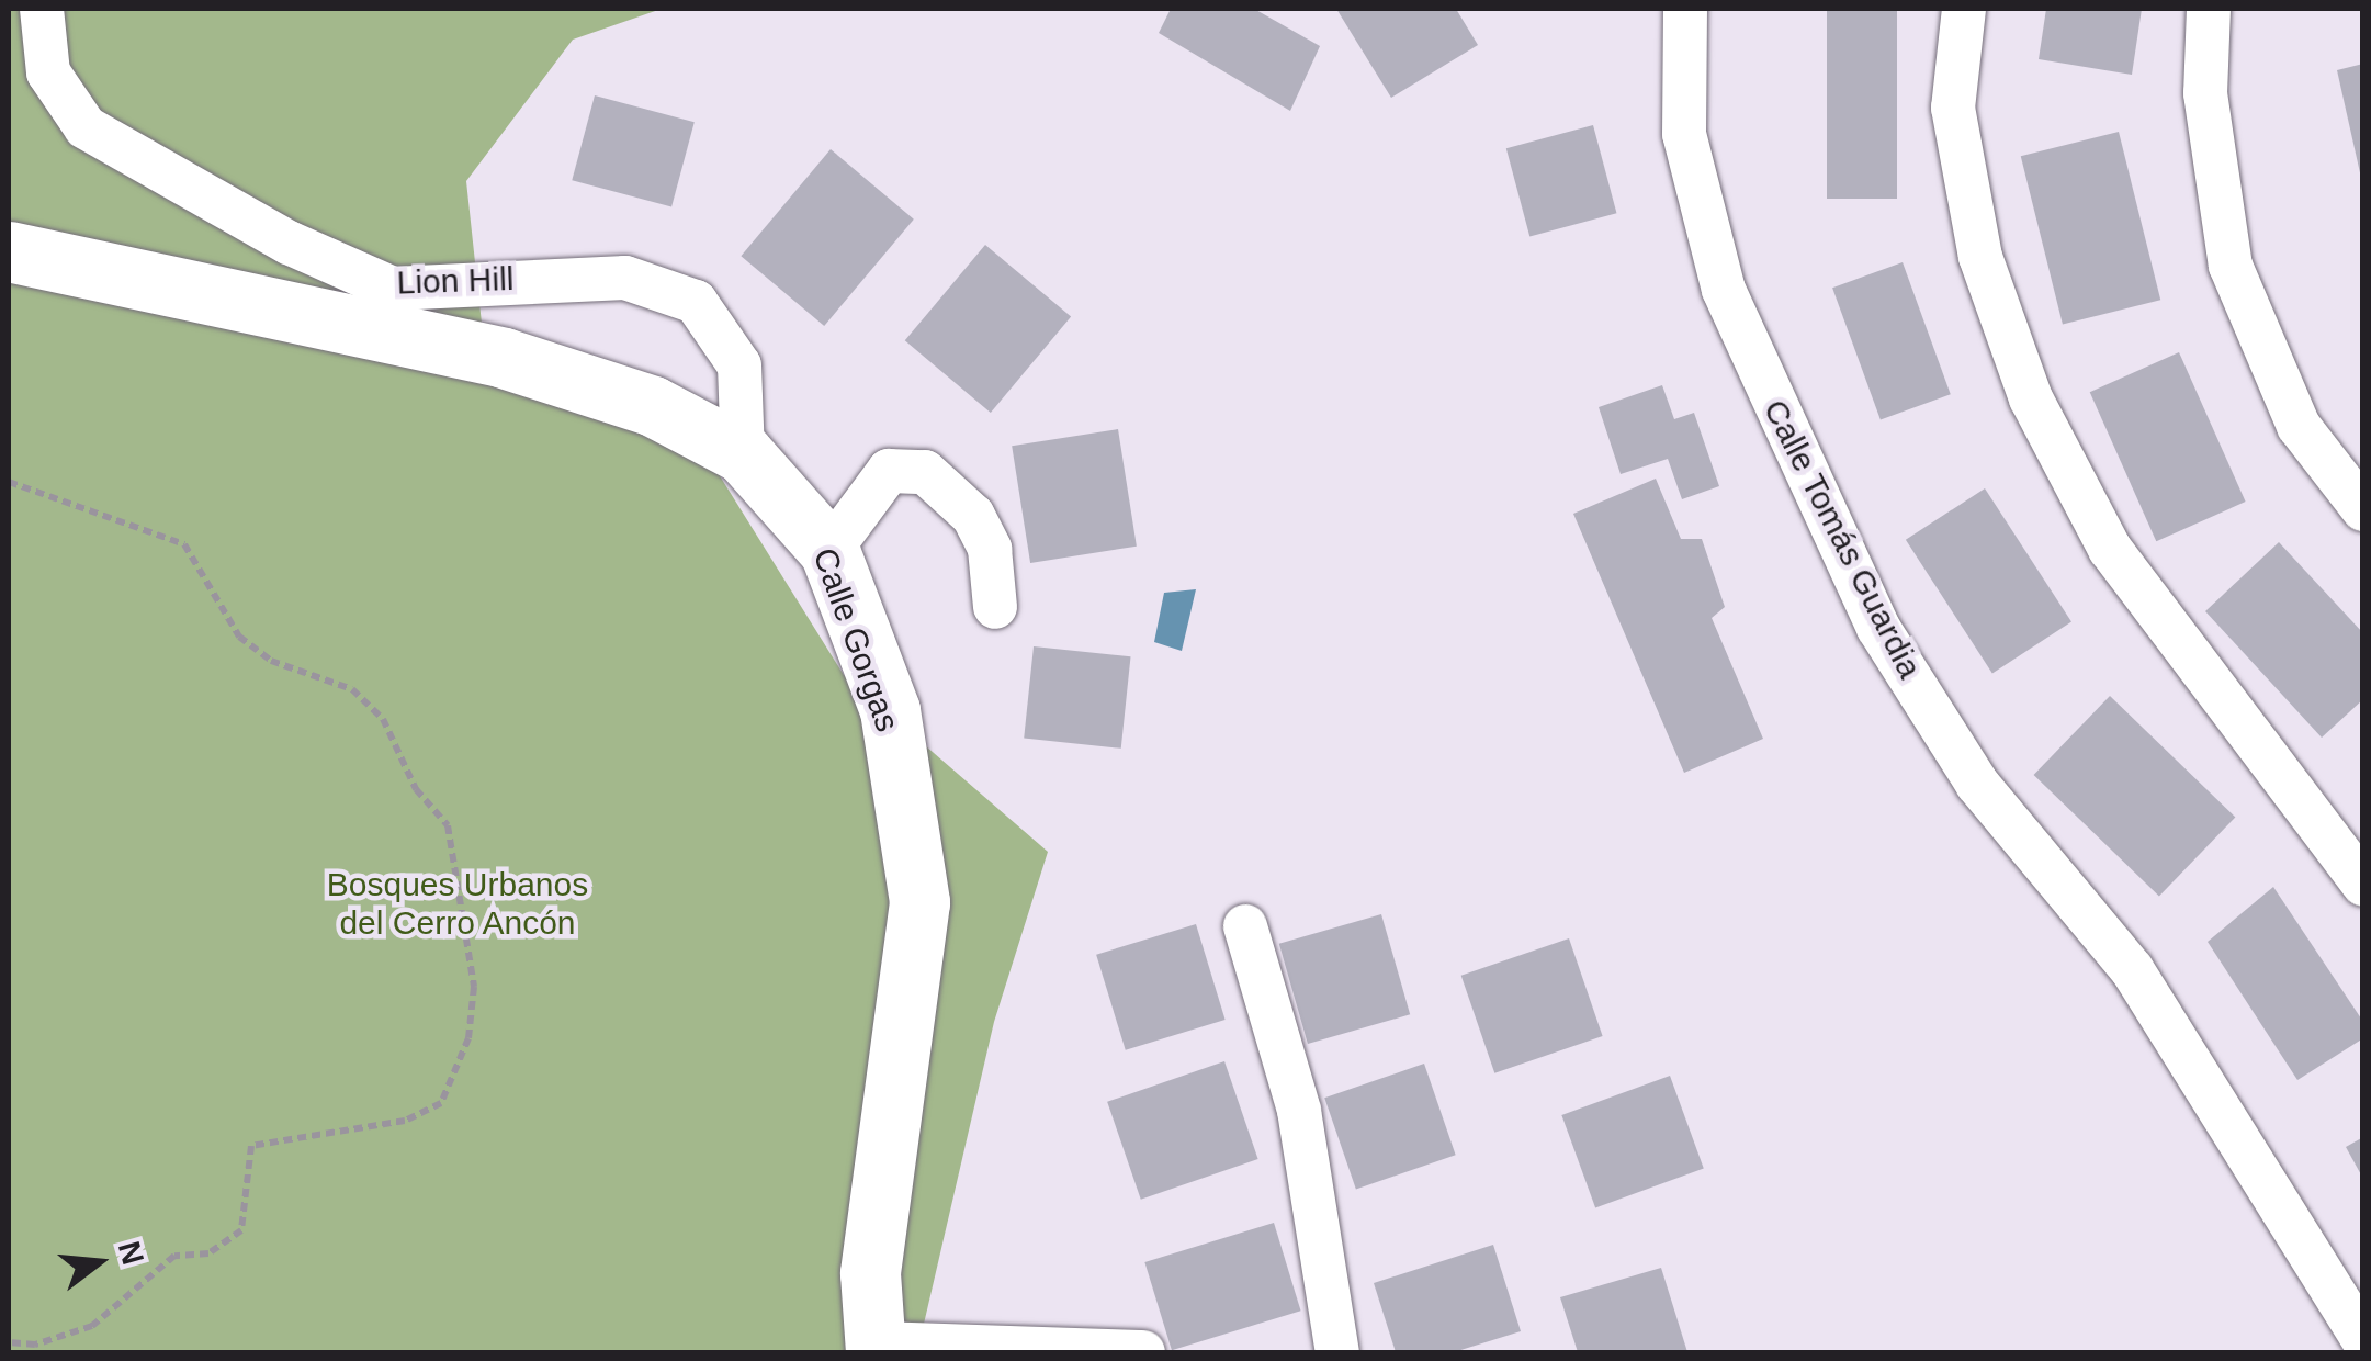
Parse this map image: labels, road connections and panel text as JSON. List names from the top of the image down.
{
  "streets": {
    "street": ["Lion Hill", "Calle Tomás Guardia", "Calle Gorgas"]
  },
  "crossings": [
    ["Lion Hill", "Calle Gorgas"]
  ],
  "parks": ["Bosques Urbanos del Cerro Ancón"],
  "north": "right"
}
